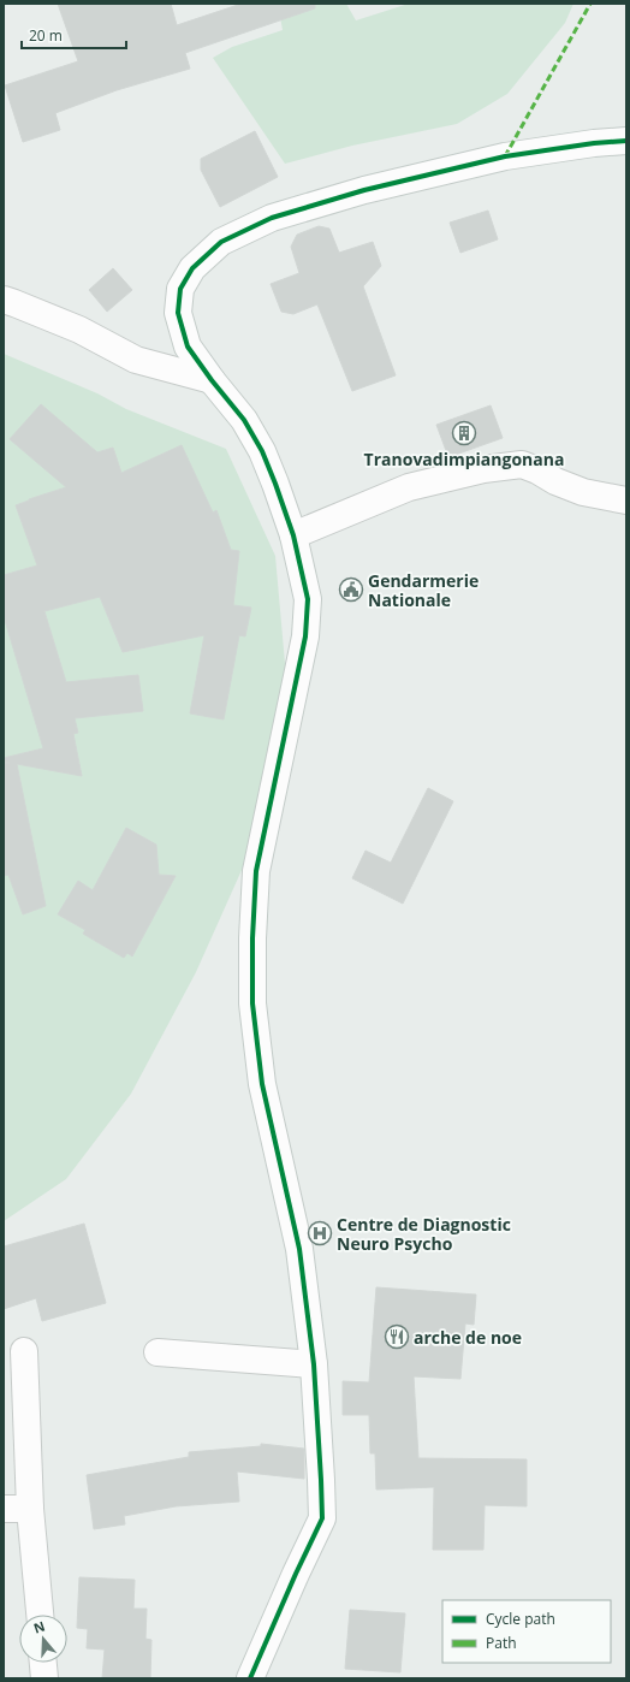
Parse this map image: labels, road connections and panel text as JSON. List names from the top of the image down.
{
  "places": {
    "building": ["Tranovadimpiangonana"],
    "public building": ["Gendarmerie Nationale"],
    "hospital": ["Centre de Diagnostic Neuro Psycho"],
    "restaurant": ["arche de noe"]
  },
  "legend": ["Cycle path", "Path"],
  "scale_bar": "20 m",
  "north": "top"
}
